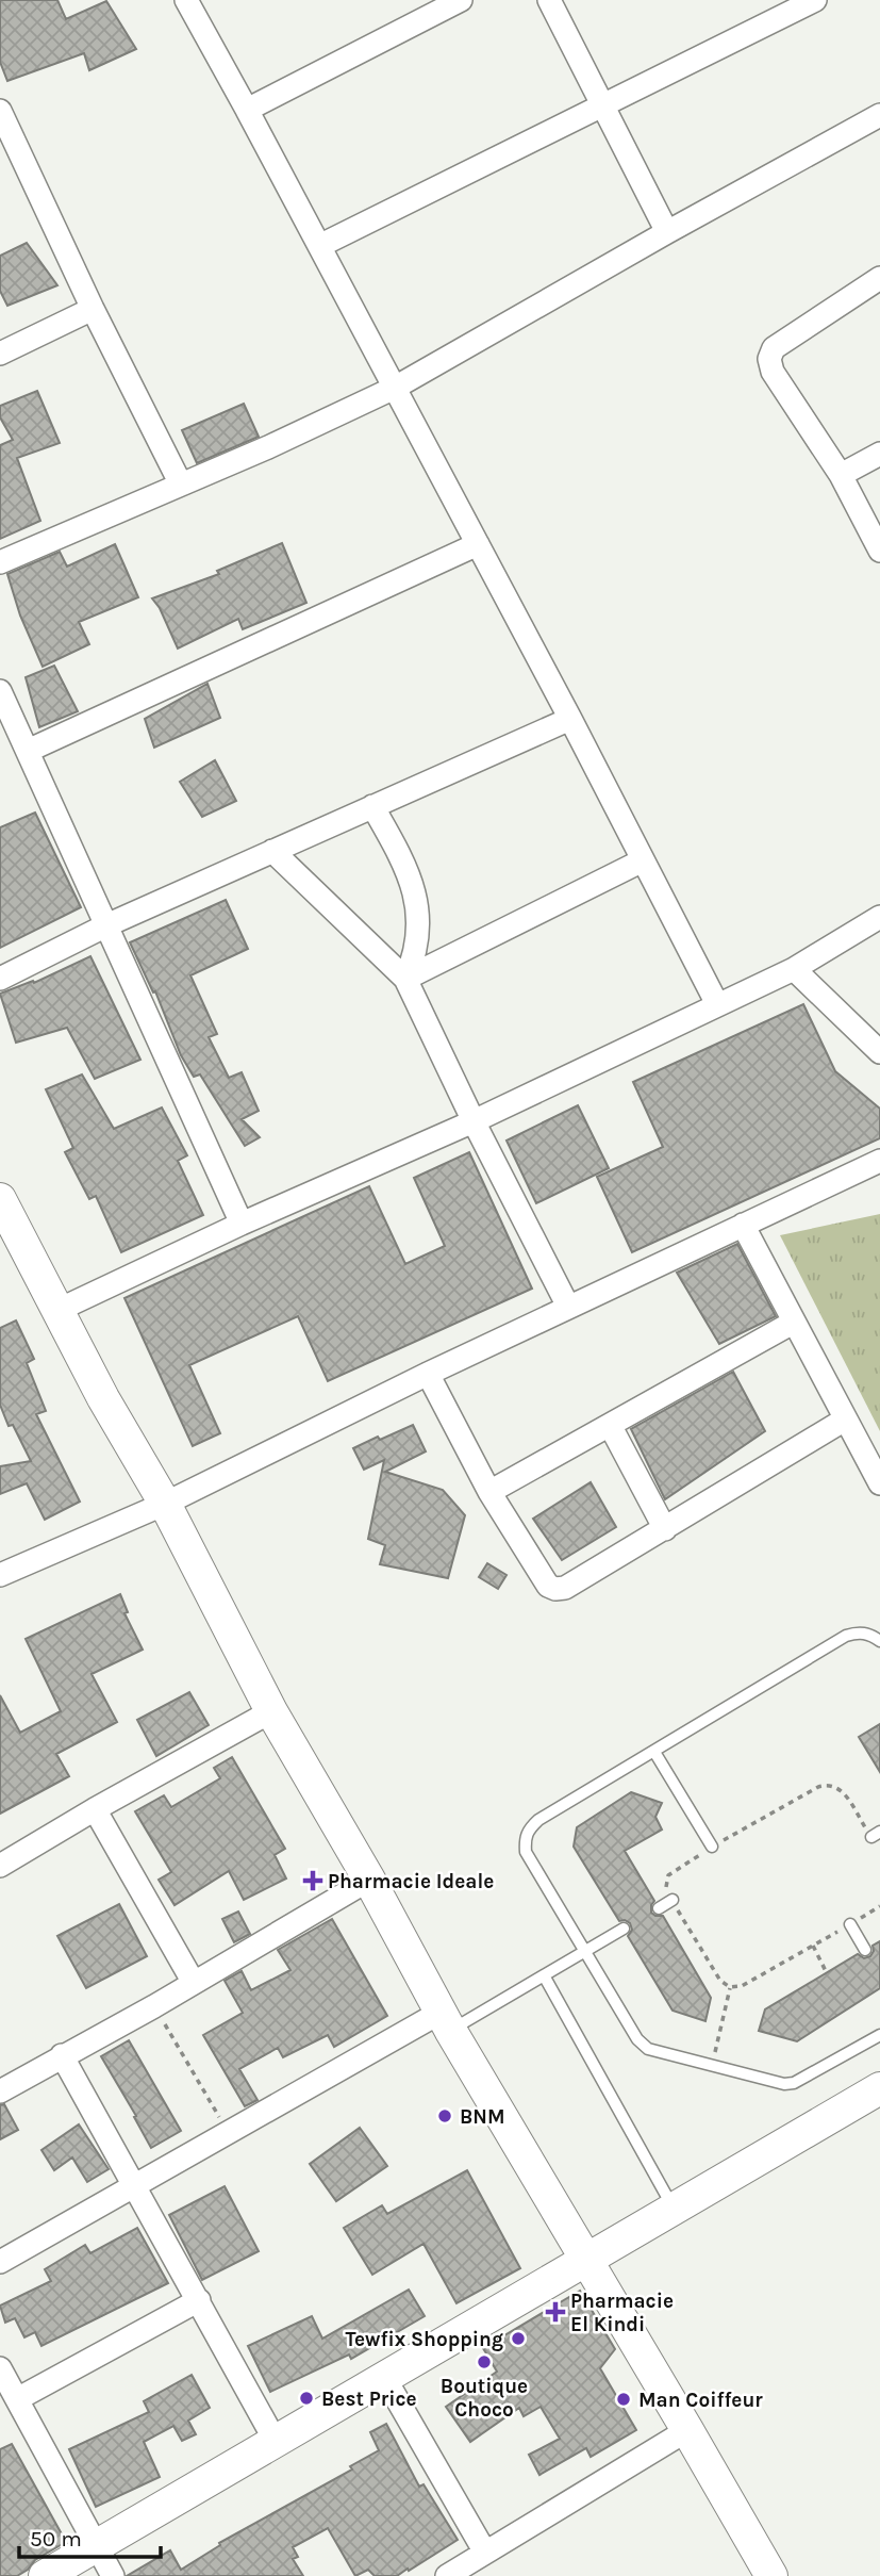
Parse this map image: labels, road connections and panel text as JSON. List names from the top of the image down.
{
  "places": {
    "health": ["Pharmacie Ideale", "Pharmacie El Kindi"],
    "other": [
      "BNM",
      "Tewfix Shopping",
      "Boutique Choco",
      "Best Price",
      "Man Coiffeur"
    ]
  },
  "scale_bar": "50 m"
}
